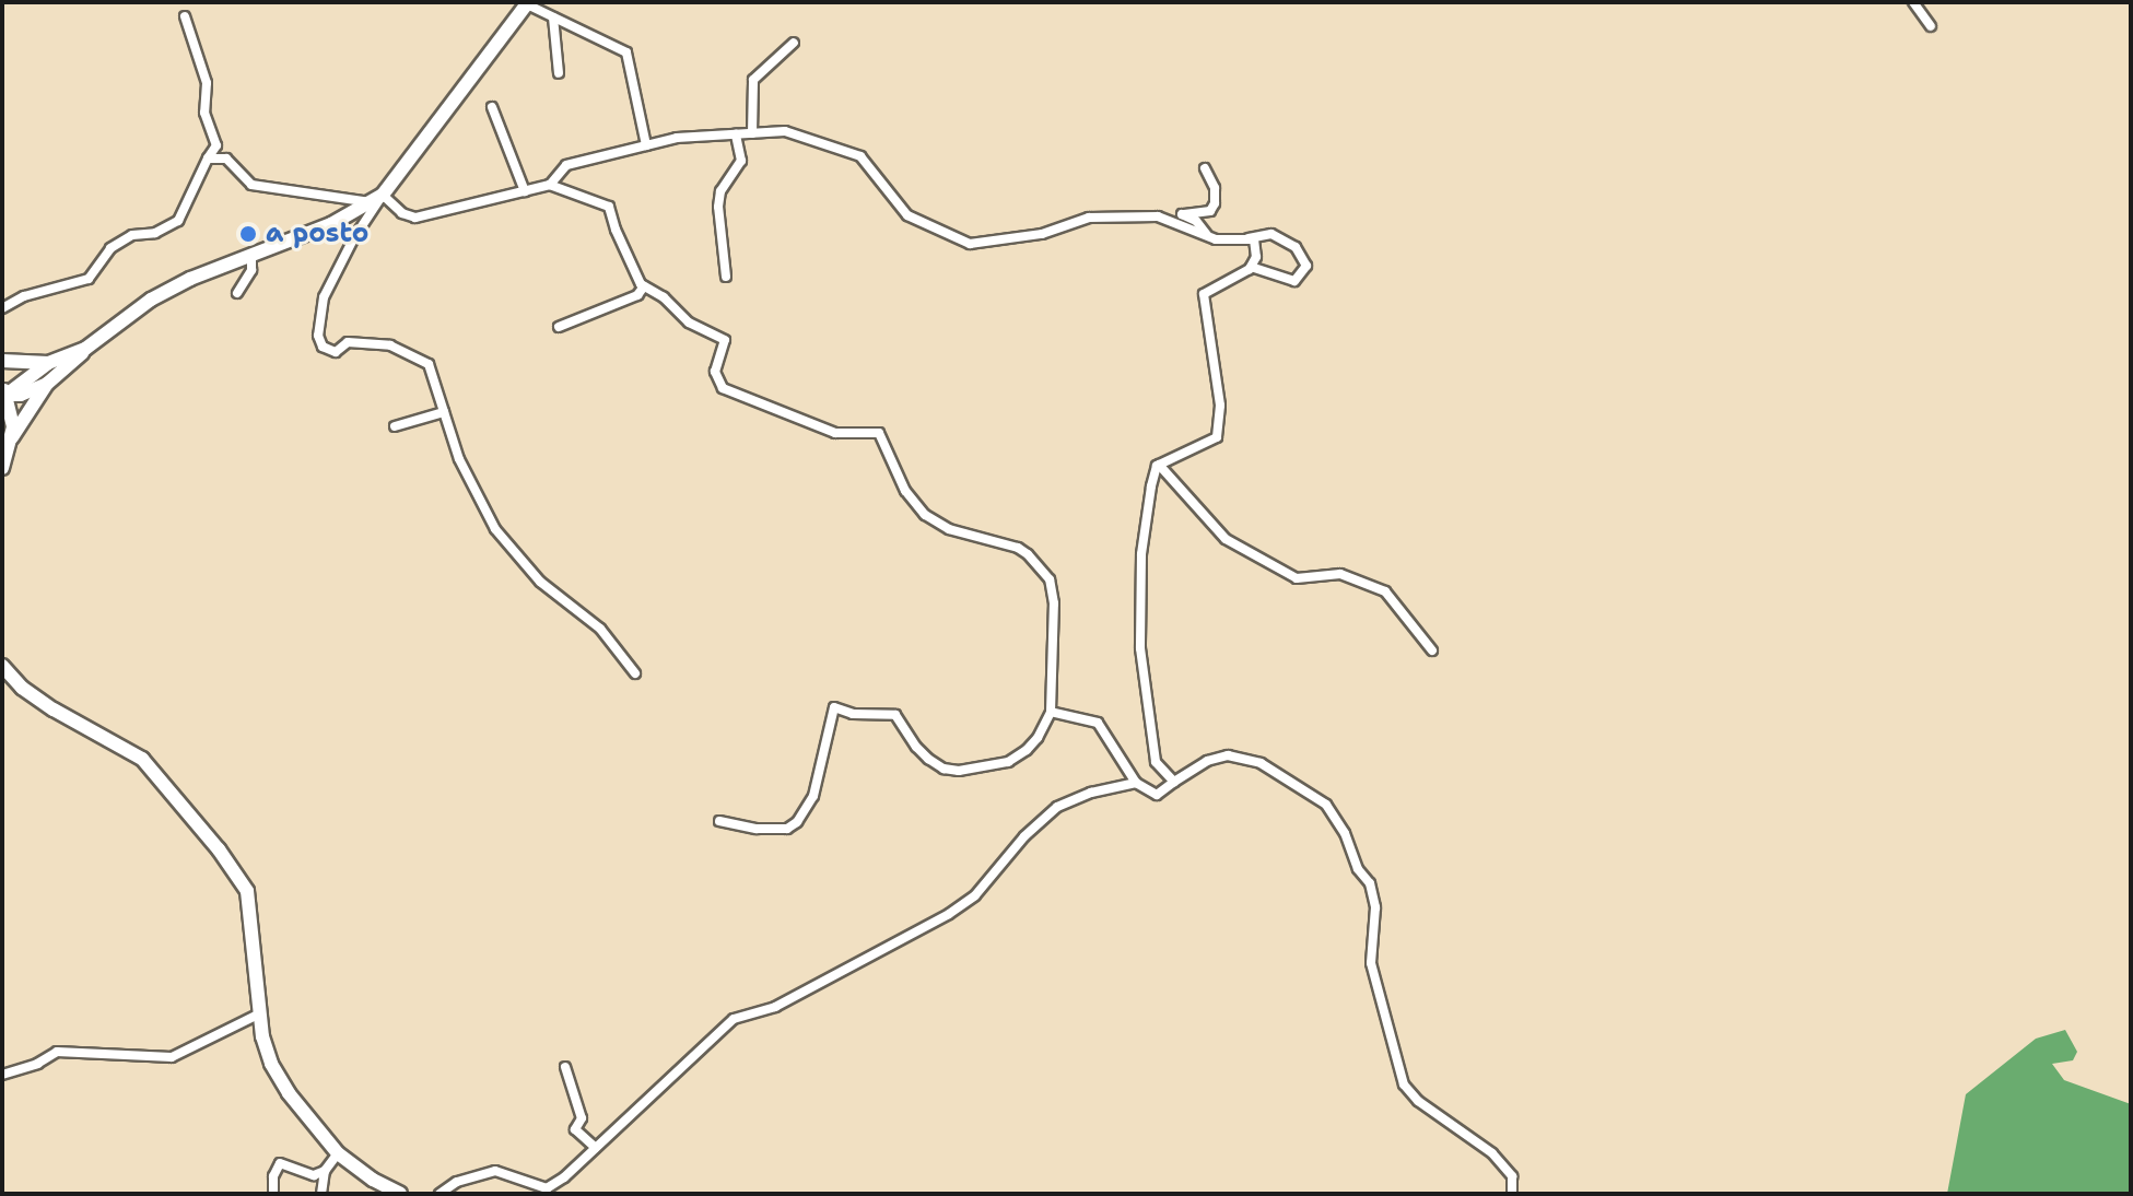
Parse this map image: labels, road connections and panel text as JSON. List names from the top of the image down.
{
  "places": ["a posto"]
}
